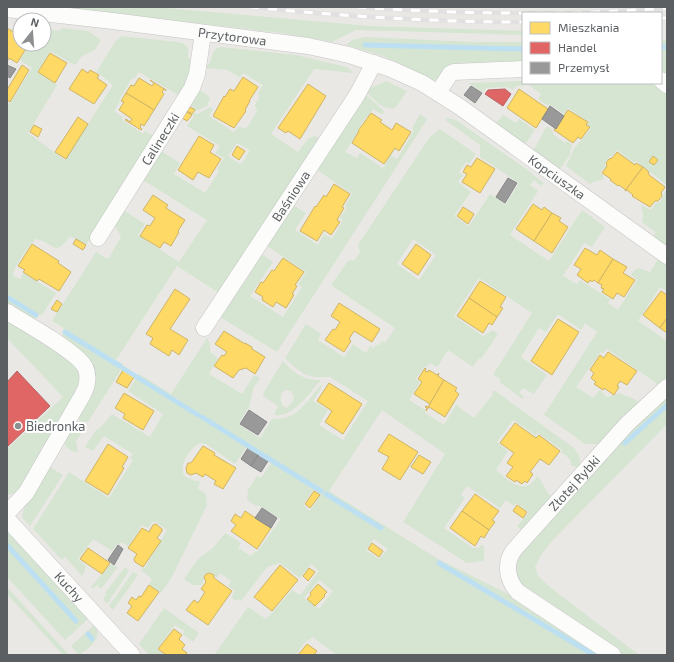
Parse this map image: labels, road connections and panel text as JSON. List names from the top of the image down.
{
  "streets": {
    "street": [
      "Przytorowa",
      "Calineczki",
      "Kopciuszka",
      "Baśniowa",
      "Złotej Rybki",
      "Kuchy"
    ]
  },
  "crossings": [
    ["Przytorowa", "Calineczki"],
    ["Przytorowa", "Kopciuszka"],
    ["Przytorowa", "Baśniowa"]
  ],
  "places": ["Biedronka"],
  "legend": ["Mieszkania", "Handel", "Przemysł"],
  "north": "top"
}
